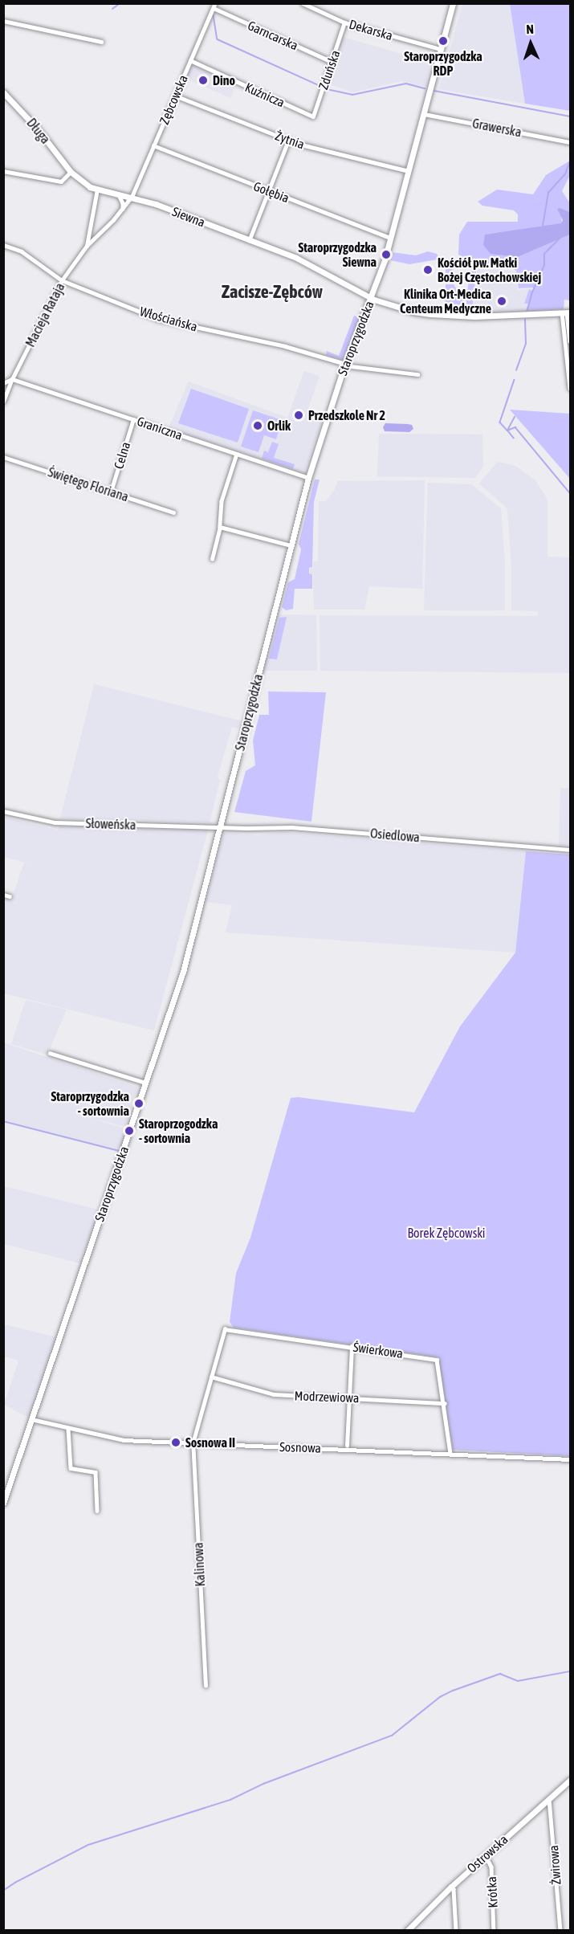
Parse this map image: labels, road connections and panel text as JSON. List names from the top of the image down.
{
  "streets": {
    "street": [
      "Dekarska",
      "Garncarska",
      "Zduńska",
      "Kuźnicza",
      "Zębcowska",
      "Grawerska",
      "Długa",
      "Żytnia",
      "Gołębia",
      "Siewna",
      "Macieja Rataja",
      "Włościańska",
      "Staroprzygodzka",
      "Graniczna",
      "Celna",
      "Świętego Floriana",
      "Słoweńska",
      "Osiedlowa",
      "Świerkowa",
      "Modrzewiowa",
      "Sosnowa",
      "Kalinowa",
      "Ostrowska",
      "Żwirowa",
      "Krótka"
    ]
  },
  "crossings": [
    ["Dekarska", "Zduńska"],
    ["Dekarska", "Staroprzygodzka"],
    ["Garncarska", "Zduńska"],
    ["Garncarska", "Zębcowska"],
    ["Zduńska", "Kuźnicza"],
    ["Kuźnicza", "Zębcowska"],
    ["Zębcowska", "Żytnia"],
    ["Zębcowska", "Gołębia"],
    ["Zębcowska", "Siewna"],
    ["Zębcowska", "Macieja Rataja"],
    ["Grawerska", "Staroprzygodzka"],
    ["Długa", "Siewna"],
    ["Żytnia", "Staroprzygodzka"],
    ["Gołębia", "Staroprzygodzka"],
    ["Siewna", "Macieja Rataja"],
    ["Siewna", "Staroprzygodzka"],
    ["Macieja Rataja", "Włościańska"],
    ["Macieja Rataja", "Graniczna"],
    ["Włościańska", "Staroprzygodzka"],
    ["Staroprzygodzka", "Graniczna"],
    ["Staroprzygodzka", "Słoweńska"],
    ["Staroprzygodzka", "Osiedlowa"],
    ["Staroprzygodzka", "Sosnowa"],
    ["Graniczna", "Celna"],
    ["Celna", "Świętego Floriana"],
    ["Słoweńska", "Osiedlowa"],
    ["Świerkowa", "Modrzewiowa"],
    ["Świerkowa", "Sosnowa"],
    ["Świerkowa", "Kalinowa"],
    ["Modrzewiowa", "Kalinowa"],
    ["Sosnowa", "Kalinowa"],
    ["Ostrowska", "Żwirowa"],
    ["Ostrowska", "Krótka"]
  ],
  "districts": ["Zacisze-Zębców"],
  "parks": ["Borek Zębcowski"],
  "places": [
    "Staroprzygodzka RDP",
    "Dino",
    "Staroprzygodzka Siewna",
    "Kościół pw. Matki Bożej Częstochowskiej",
    "Klinika Ort-Medica Centeum Medyczne",
    "Przedszkole Nr 2",
    "Orlik",
    "Staroprzygodzka - sortownia",
    "Staroprzogodzka - sortownia",
    "Sosnowa II"
  ],
  "north": "top"
}
